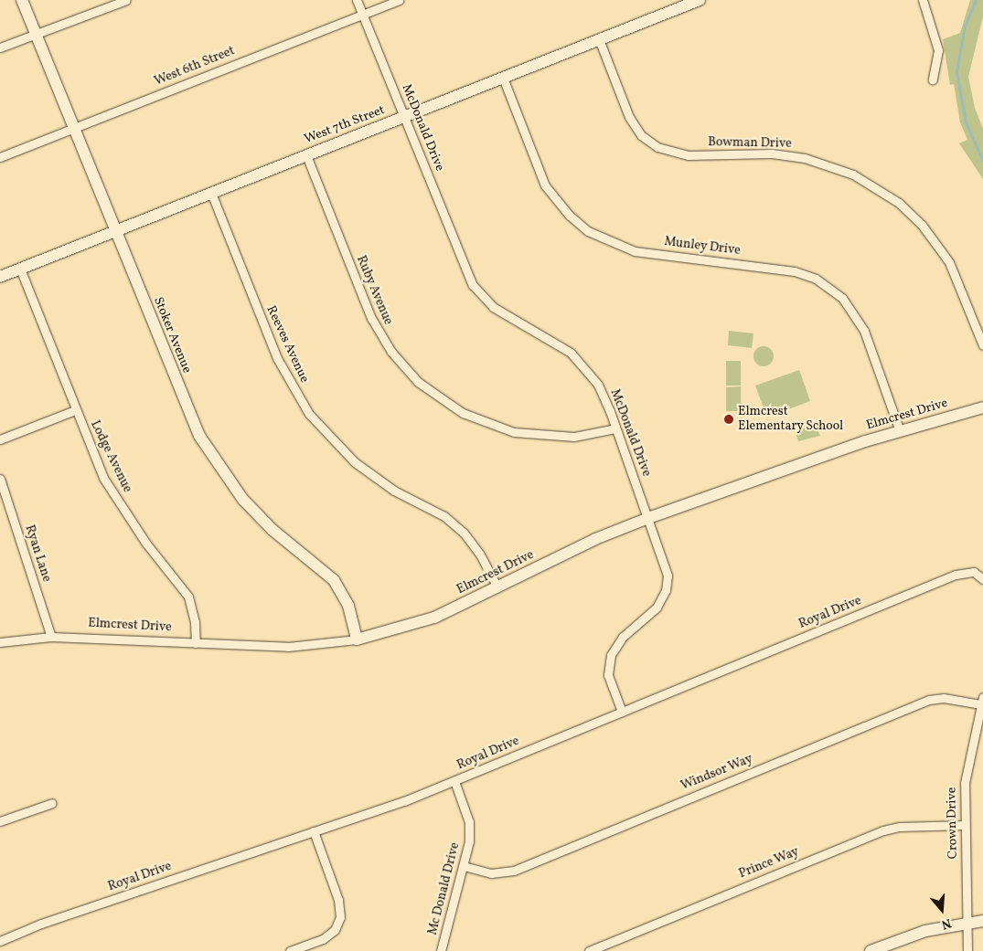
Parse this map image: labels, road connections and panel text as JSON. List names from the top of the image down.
{
  "streets": {
    "street": [
      "West 6th Street",
      "West 7th Street",
      "McDonald Drive",
      "Bowman Drive",
      "Munley Drive",
      "Ruby Avenue",
      "Stoker Avenue",
      "Reeves Avenue",
      "Elmcrest Drive",
      "Lodge Avenue",
      "Ryan Lane",
      "Royal Drive",
      "Windsor Way",
      "Crown Drive",
      "Prince Way",
      "Mc Donald Drive"
    ]
  },
  "crossings": [
    ["West 6th Street", "McDonald Drive"],
    ["West 6th Street", "Stoker Avenue"],
    ["West 7th Street", "McDonald Drive"],
    ["West 7th Street", "Bowman Drive"],
    ["West 7th Street", "Munley Drive"],
    ["West 7th Street", "Ruby Avenue"],
    ["West 7th Street", "Stoker Avenue"],
    ["West 7th Street", "Reeves Avenue"],
    ["West 7th Street", "Lodge Avenue"],
    ["McDonald Drive", "Ruby Avenue"],
    ["McDonald Drive", "Elmcrest Drive"],
    ["McDonald Drive", "Royal Drive"],
    ["Munley Drive", "Elmcrest Drive"],
    ["Stoker Avenue", "Elmcrest Drive"],
    ["Reeves Avenue", "Elmcrest Drive"],
    ["Elmcrest Drive", "Lodge Avenue"],
    ["Elmcrest Drive", "Ryan Lane"],
    ["Royal Drive", "Mc Donald Drive"],
    ["Windsor Way", "Crown Drive"],
    ["Windsor Way", "Mc Donald Drive"],
    ["Crown Drive", "Prince Way"]
  ],
  "places": ["Elmcrest Elementary School"],
  "north": "bottom"
}
